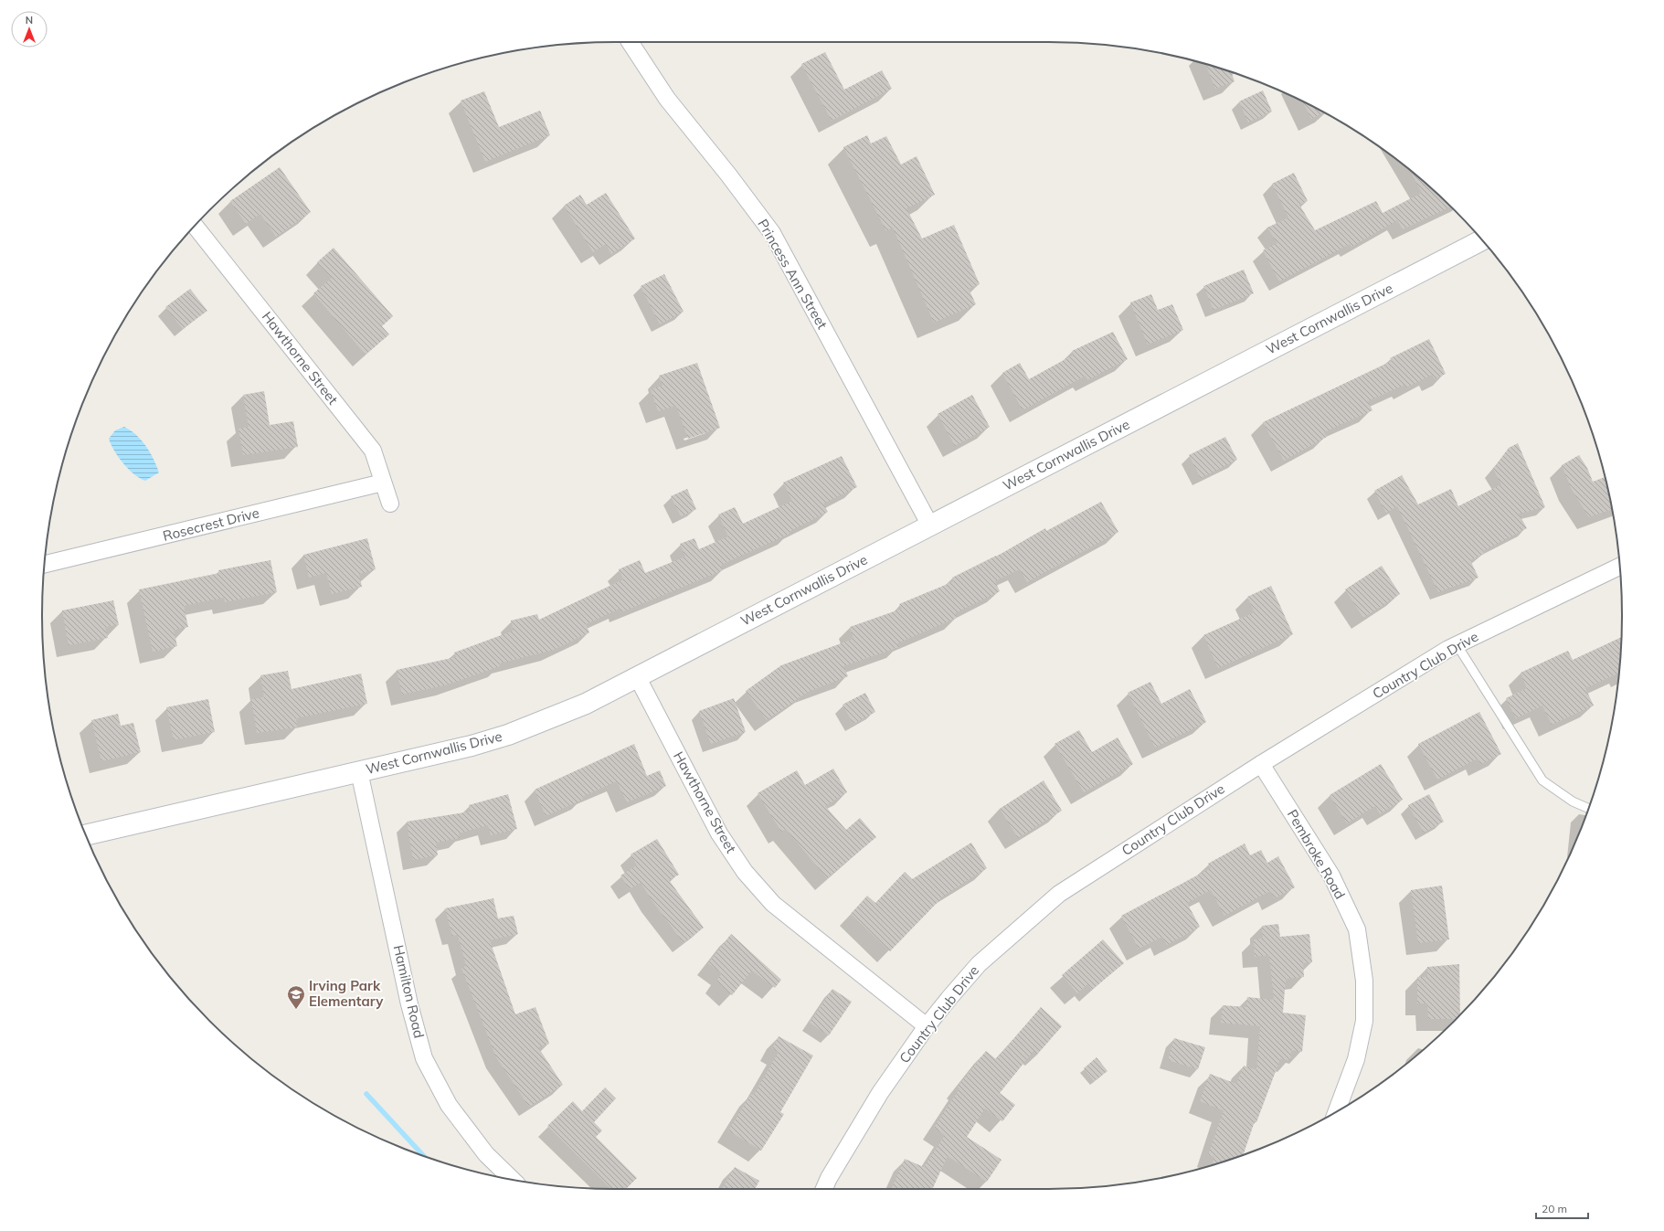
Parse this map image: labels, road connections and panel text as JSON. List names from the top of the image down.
{
  "streets": {
    "street": [
      "Princess Ann Street",
      "West Cornwallis Drive",
      "Hawthorne Street",
      "Rosecrest Drive",
      "Country Club Drive",
      "Pembroke Road",
      "Hamilton Road"
    ]
  },
  "crossings": [
    ["Princess Ann Street", "West Cornwallis Drive"],
    ["West Cornwallis Drive", "Hawthorne Street"],
    ["West Cornwallis Drive", "Hamilton Road"],
    ["Hawthorne Street", "Rosecrest Drive"],
    ["Hawthorne Street", "Country Club Drive"],
    ["Country Club Drive", "Pembroke Road"]
  ],
  "places": {
    "school or university": ["Irving Park Elementary"]
  },
  "scale_bar": "20 m",
  "north": "top"
}
